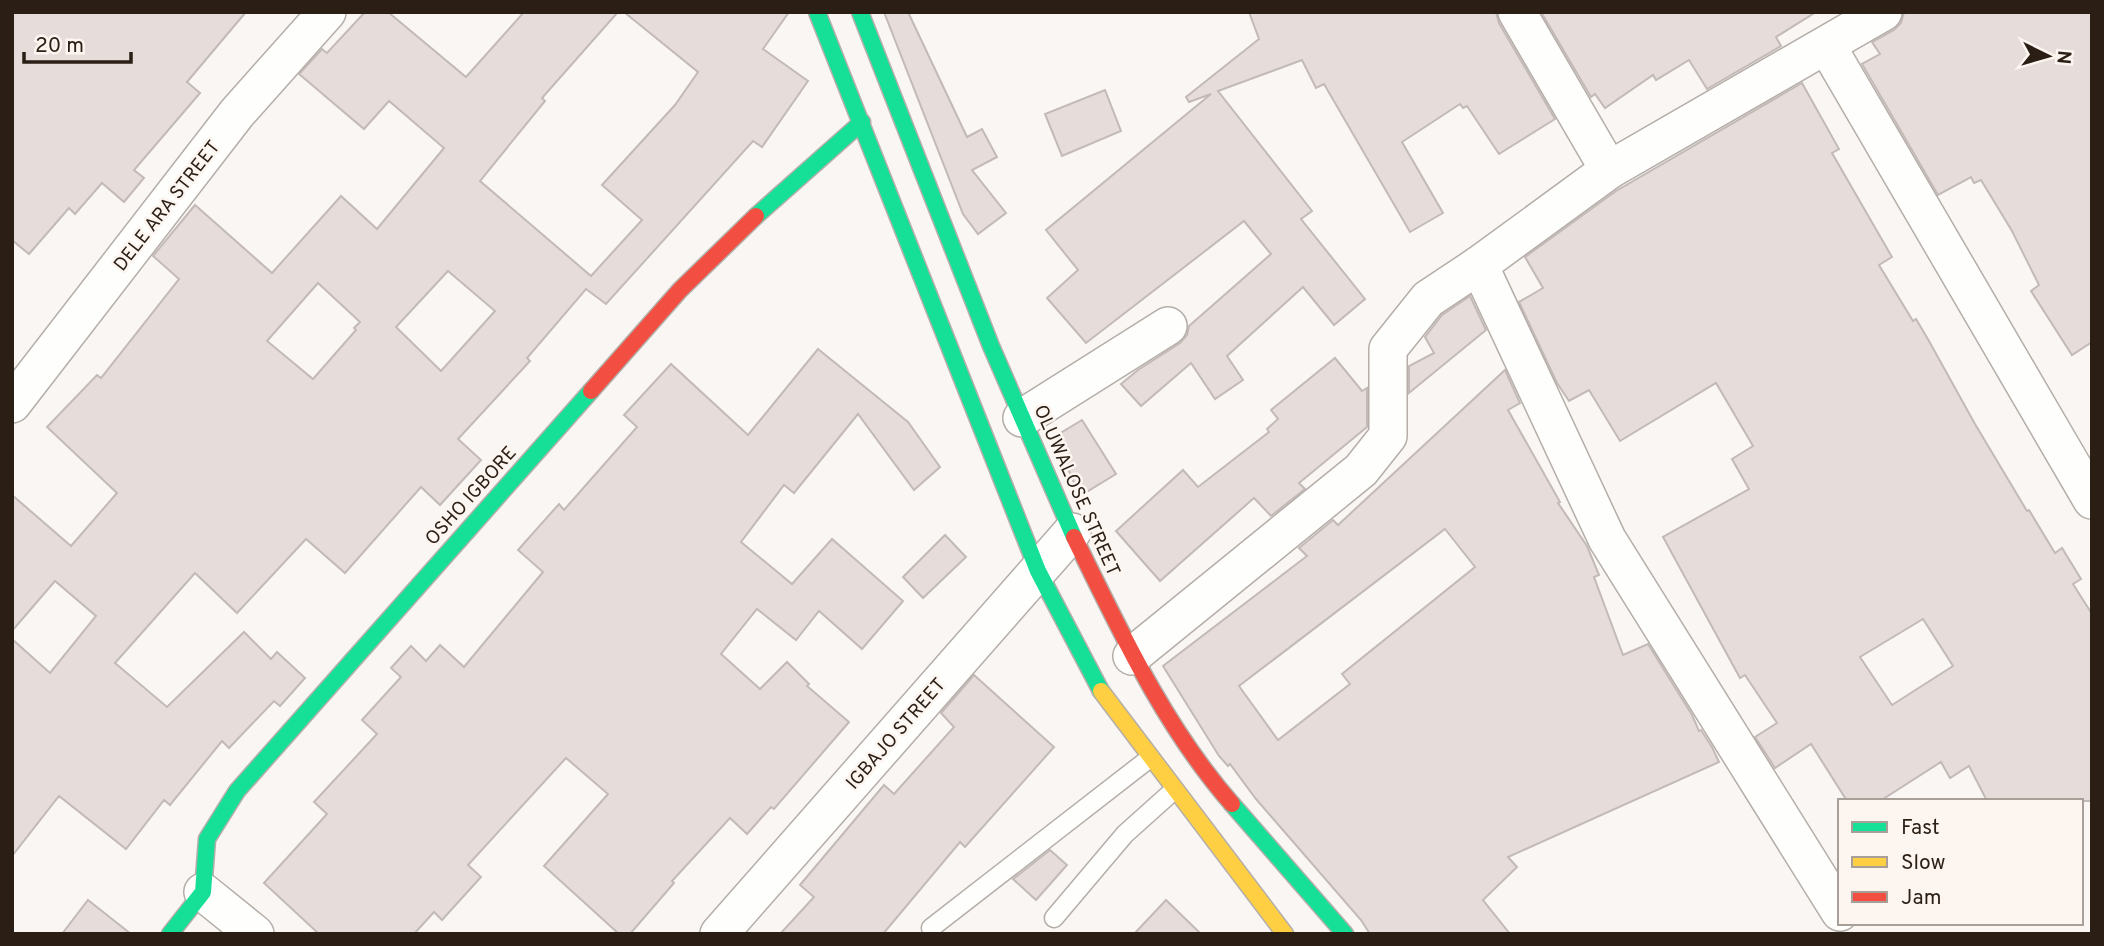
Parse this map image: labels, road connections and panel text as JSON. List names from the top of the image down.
{
  "streets": {
    "street": [
      "DELE ARA STREET",
      "OLUWALOSE STREET",
      "OSHO IGBORE",
      "IGBAJO STREET"
    ]
  },
  "crossings": [
    ["OLUWALOSE STREET", "OSHO IGBORE"],
    ["OLUWALOSE STREET", "IGBAJO STREET"]
  ],
  "legend": ["Fast", "Slow", "Jam"],
  "scale_bar": "20 m",
  "north": "right"
}
